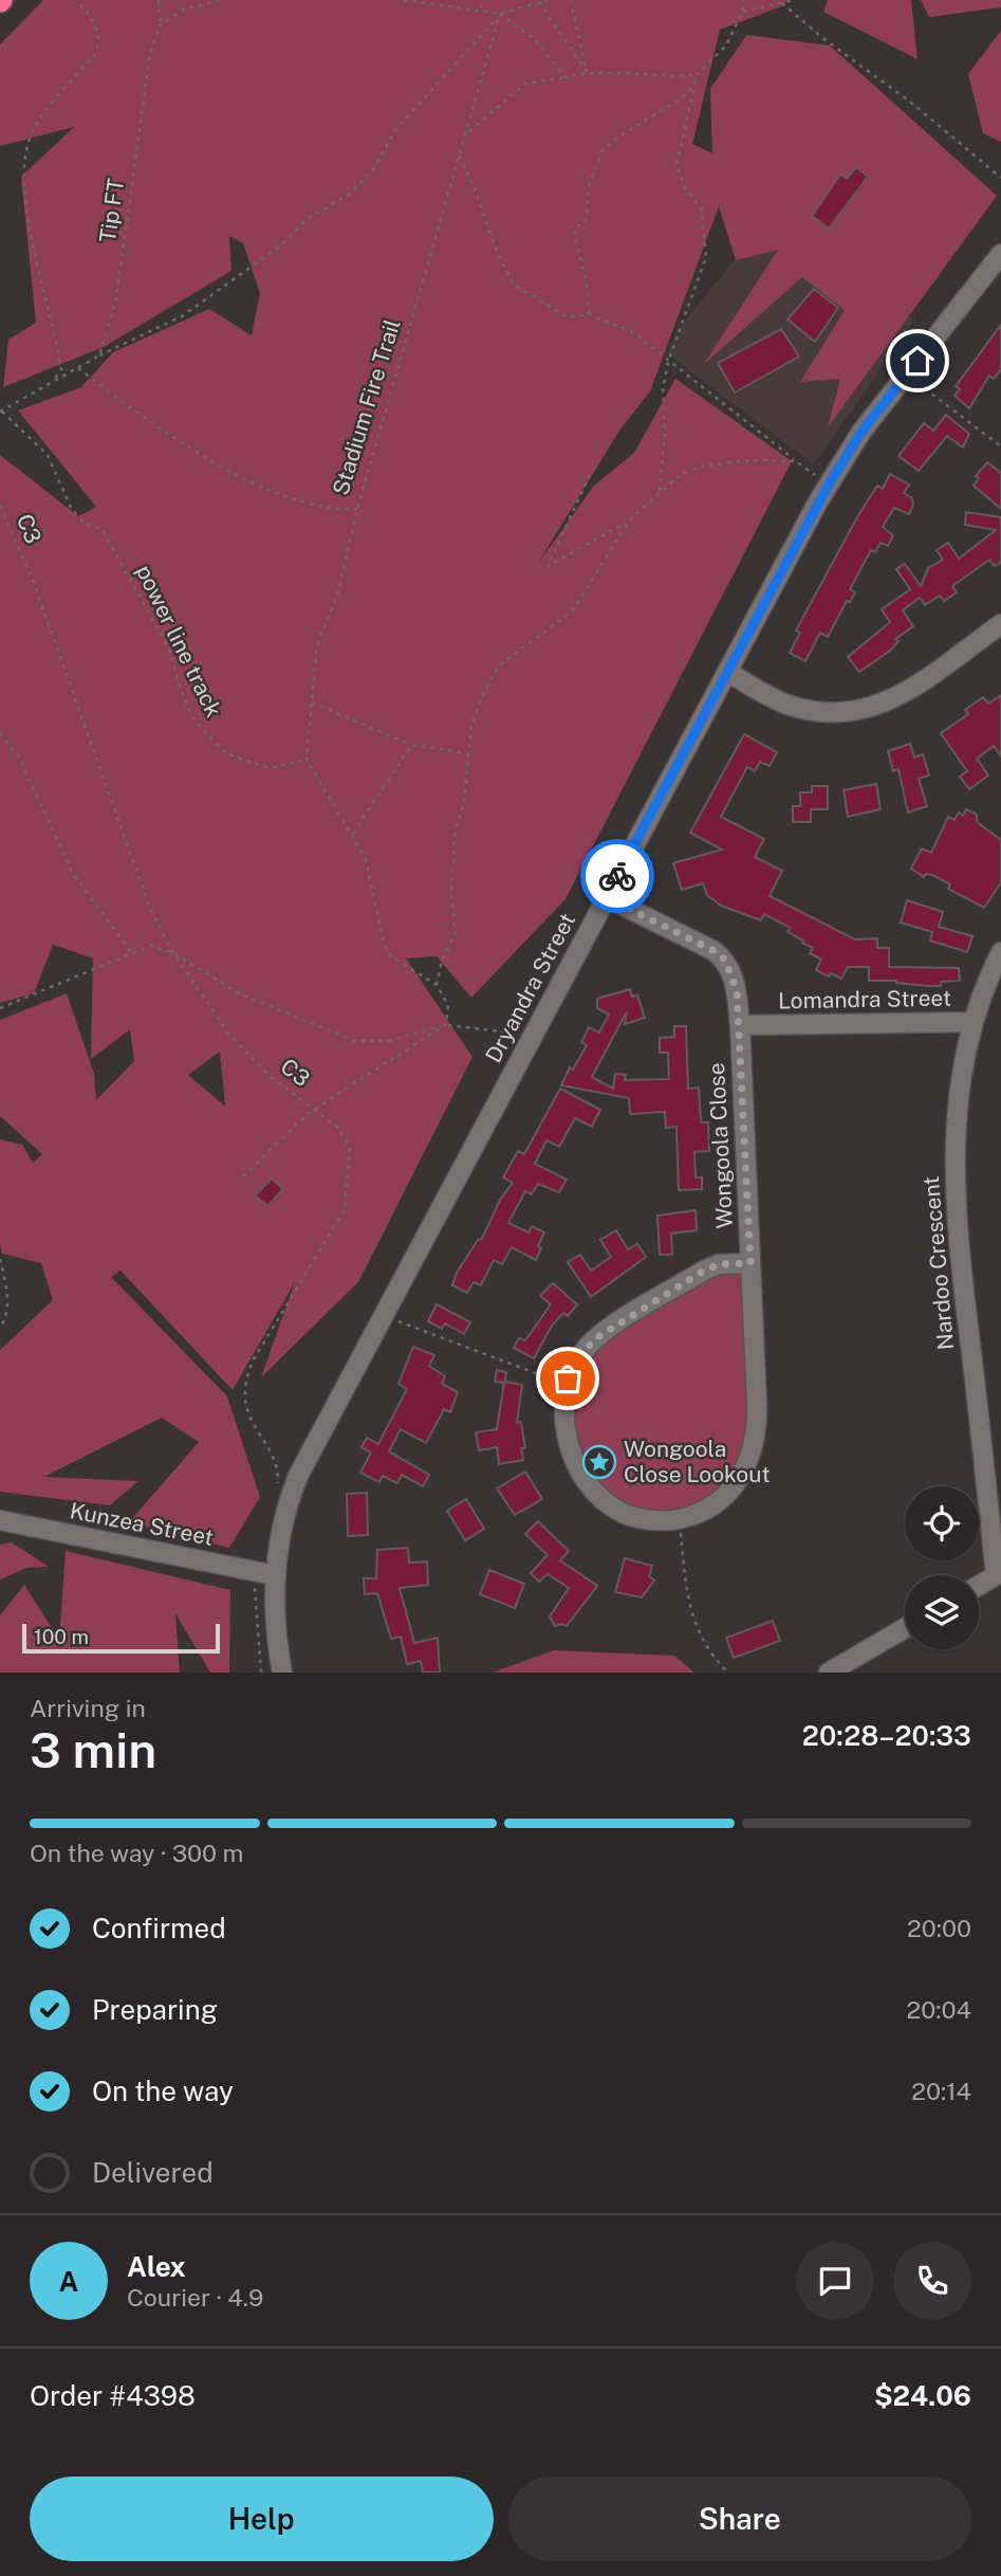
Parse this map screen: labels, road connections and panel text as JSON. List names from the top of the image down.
{
  "streets": {
    "street": [
      "Dryandra Street",
      "Lomandra Street",
      "Wongoola Close",
      "Nardoo Crescent",
      "Kunzea Street"
    ],
    "path": [
      "Tip FT",
      "Stadium Fire Trail",
      "C3",
      "power line track"
    ]
  },
  "crossings": [
    ["Dryandra Street", "Kunzea Street"],
    ["Lomandra Street", "Wongoola Close"],
    ["Lomandra Street", "Nardoo Crescent"]
  ],
  "places": {
    "place": ["Wongoola Close Lookout"]
  },
  "scale_bar": "100 m",
  "page": {
    "scale": "100 m",
    "heading": ["3 min", "Arriving in", "20:28–20:33"],
    "panel": [
      "Alex",
      "Courier · 4.9",
      "Order #4398",
      "$24.06"
    ],
    "bar": "On the way · 300 m",
    "list": [
      ["Confirmed", "20:00"],
      ["Preparing", "20:04"],
      ["On the way", "20:14"],
      "Delivered"
    ],
    "round": "A",
    "buttons": ["Help", "Share"]
  }
}
